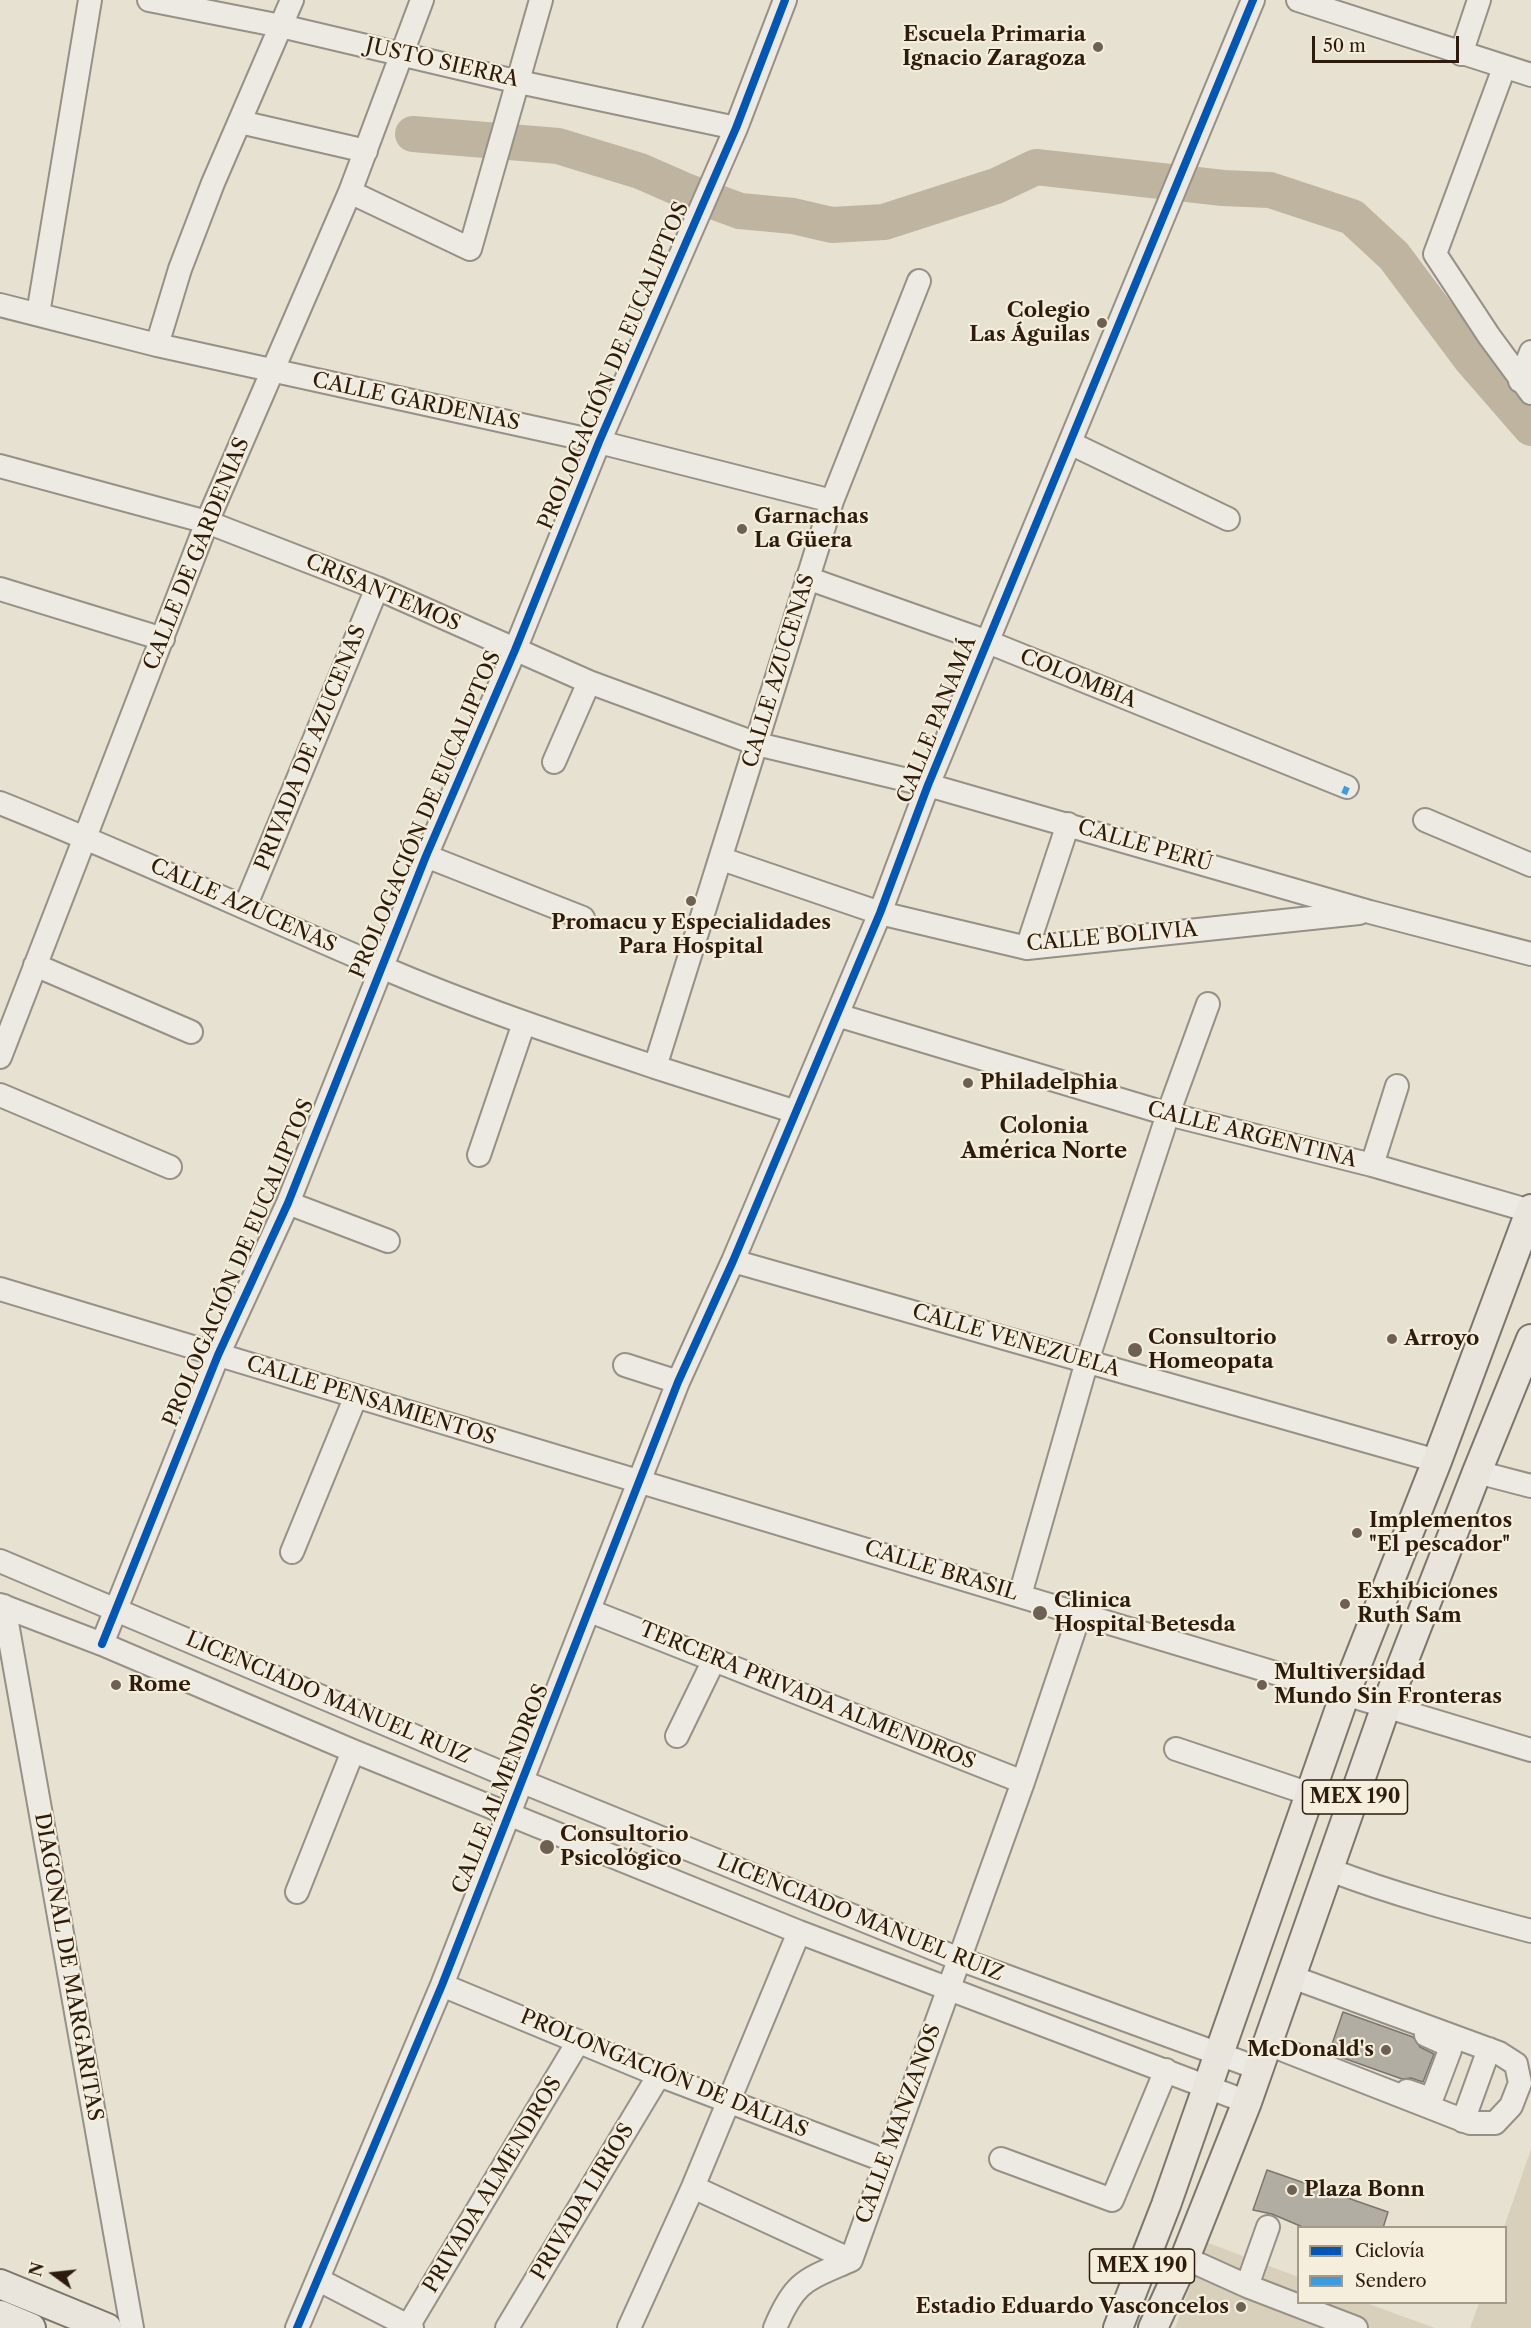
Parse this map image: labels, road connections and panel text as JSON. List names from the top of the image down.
{
  "streets": {
    "main road": ["MEX 190"],
    "street": [
      "JUSTO SIERRA",
      "PROLOGACIÓN DE EUCALIPTOS",
      "CALLE GARDENIAS",
      "CALLE DE GARDENIAS",
      "CRISANTEMOS",
      "CALLE AZUCENAS",
      "COLOMBIA",
      "CALLE PANAMÁ",
      "PRIVADA DE AZUCENAS",
      "CALLE PERÚ",
      "CALLE BOLIVIA",
      "CALLE ARGENTINA",
      "CALLE VENEZUELA",
      "CALLE PENSAMIENTOS",
      "CALLE BRASIL",
      "TERCERA PRIVADA ALMENDROS",
      "LICENCIADO MANUEL RUIZ",
      "CALLE ALMENDROS",
      "DIAGONAL DE MARGARITAS",
      "PROLONGACIÓN DE DALIAS",
      "CALLE MANZANOS",
      "PRIVADA ALMENDROS",
      "PRIVADA LIRIOS"
    ]
  },
  "crossings": [
    ["JUSTO SIERRA", "PROLOGACIÓN DE EUCALIPTOS"],
    ["JUSTO SIERRA", "CALLE DE GARDENIAS"],
    ["PROLOGACIÓN DE EUCALIPTOS", "CALLE GARDENIAS"],
    ["PROLOGACIÓN DE EUCALIPTOS", "CRISANTEMOS"],
    ["PROLOGACIÓN DE EUCALIPTOS", "CALLE AZUCENAS"],
    ["PROLOGACIÓN DE EUCALIPTOS", "CALLE PENSAMIENTOS"],
    ["PROLOGACIÓN DE EUCALIPTOS", "LICENCIADO MANUEL RUIZ"],
    ["CALLE GARDENIAS", "CALLE DE GARDENIAS"],
    ["CALLE GARDENIAS", "CALLE AZUCENAS"],
    ["CALLE DE GARDENIAS", "CRISANTEMOS"],
    ["CALLE DE GARDENIAS", "CALLE AZUCENAS"],
    ["CRISANTEMOS", "CALLE AZUCENAS"],
    ["CRISANTEMOS", "PRIVADA DE AZUCENAS"],
    ["CRISANTEMOS", "CALLE PERÚ"],
    ["CALLE AZUCENAS", "COLOMBIA"],
    ["CALLE AZUCENAS", "CALLE PANAMÁ"],
    ["CALLE AZUCENAS", "PRIVADA DE AZUCENAS"],
    ["CALLE AZUCENAS", "CALLE PERÚ"],
    ["CALLE AZUCENAS", "CALLE BOLIVIA"],
    ["COLOMBIA", "CALLE PANAMÁ"],
    ["CALLE PANAMÁ", "CALLE PERÚ"],
    ["CALLE PANAMÁ", "CALLE BOLIVIA"],
    ["CALLE PANAMÁ", "CALLE ARGENTINA"],
    ["CALLE PANAMÁ", "CALLE VENEZUELA"],
    ["CALLE PANAMÁ", "CALLE ALMENDROS"],
    ["CALLE PERÚ", "CALLE BOLIVIA"],
    ["CALLE ARGENTINA", "MEX 190"],
    ["CALLE VENEZUELA", "CALLE ALMENDROS"],
    ["CALLE VENEZUELA", "MEX 190"],
    ["CALLE PENSAMIENTOS", "CALLE BRASIL"],
    ["CALLE PENSAMIENTOS", "CALLE ALMENDROS"],
    ["CALLE BRASIL", "CALLE ALMENDROS"],
    ["CALLE BRASIL", "MEX 190"],
    ["TERCERA PRIVADA ALMENDROS", "CALLE ALMENDROS"],
    ["TERCERA PRIVADA ALMENDROS", "CALLE MANZANOS"],
    ["LICENCIADO MANUEL RUIZ", "CALLE ALMENDROS"],
    ["LICENCIADO MANUEL RUIZ", "MEX 190"],
    ["LICENCIADO MANUEL RUIZ", "DIAGONAL DE MARGARITAS"],
    ["LICENCIADO MANUEL RUIZ", "CALLE MANZANOS"],
    ["CALLE ALMENDROS", "PROLONGACIÓN DE DALIAS"],
    ["PROLONGACIÓN DE DALIAS", "CALLE MANZANOS"],
    ["PROLONGACIÓN DE DALIAS", "PRIVADA ALMENDROS"],
    ["PROLONGACIÓN DE DALIAS", "PRIVADA LIRIOS"]
  ],
  "districts": ["Colonia América Norte"],
  "places": [
    "Escuela Primaria Ignacio Zaragoza",
    "Colegio Las Águilas",
    "Garnachas La Güera",
    "Promacu y Especialidades Para Hospital",
    "Philadelphia",
    "Arroyo",
    "Consultorio Homeopata",
    "Implementos \"El pescador\"",
    "Exhibiciones Ruth Sam",
    "Clinica Hospital Betesda",
    "Rome",
    "Multiversidad Mundo Sin Fronteras",
    "Consultorio Psicológico",
    "McDonald's",
    "Plaza Bonn",
    "Estadio Eduardo Vasconcelos"
  ],
  "legend": ["Ciclovía", "Sendero"],
  "scale_bar": "50 m",
  "north": "left"
}
